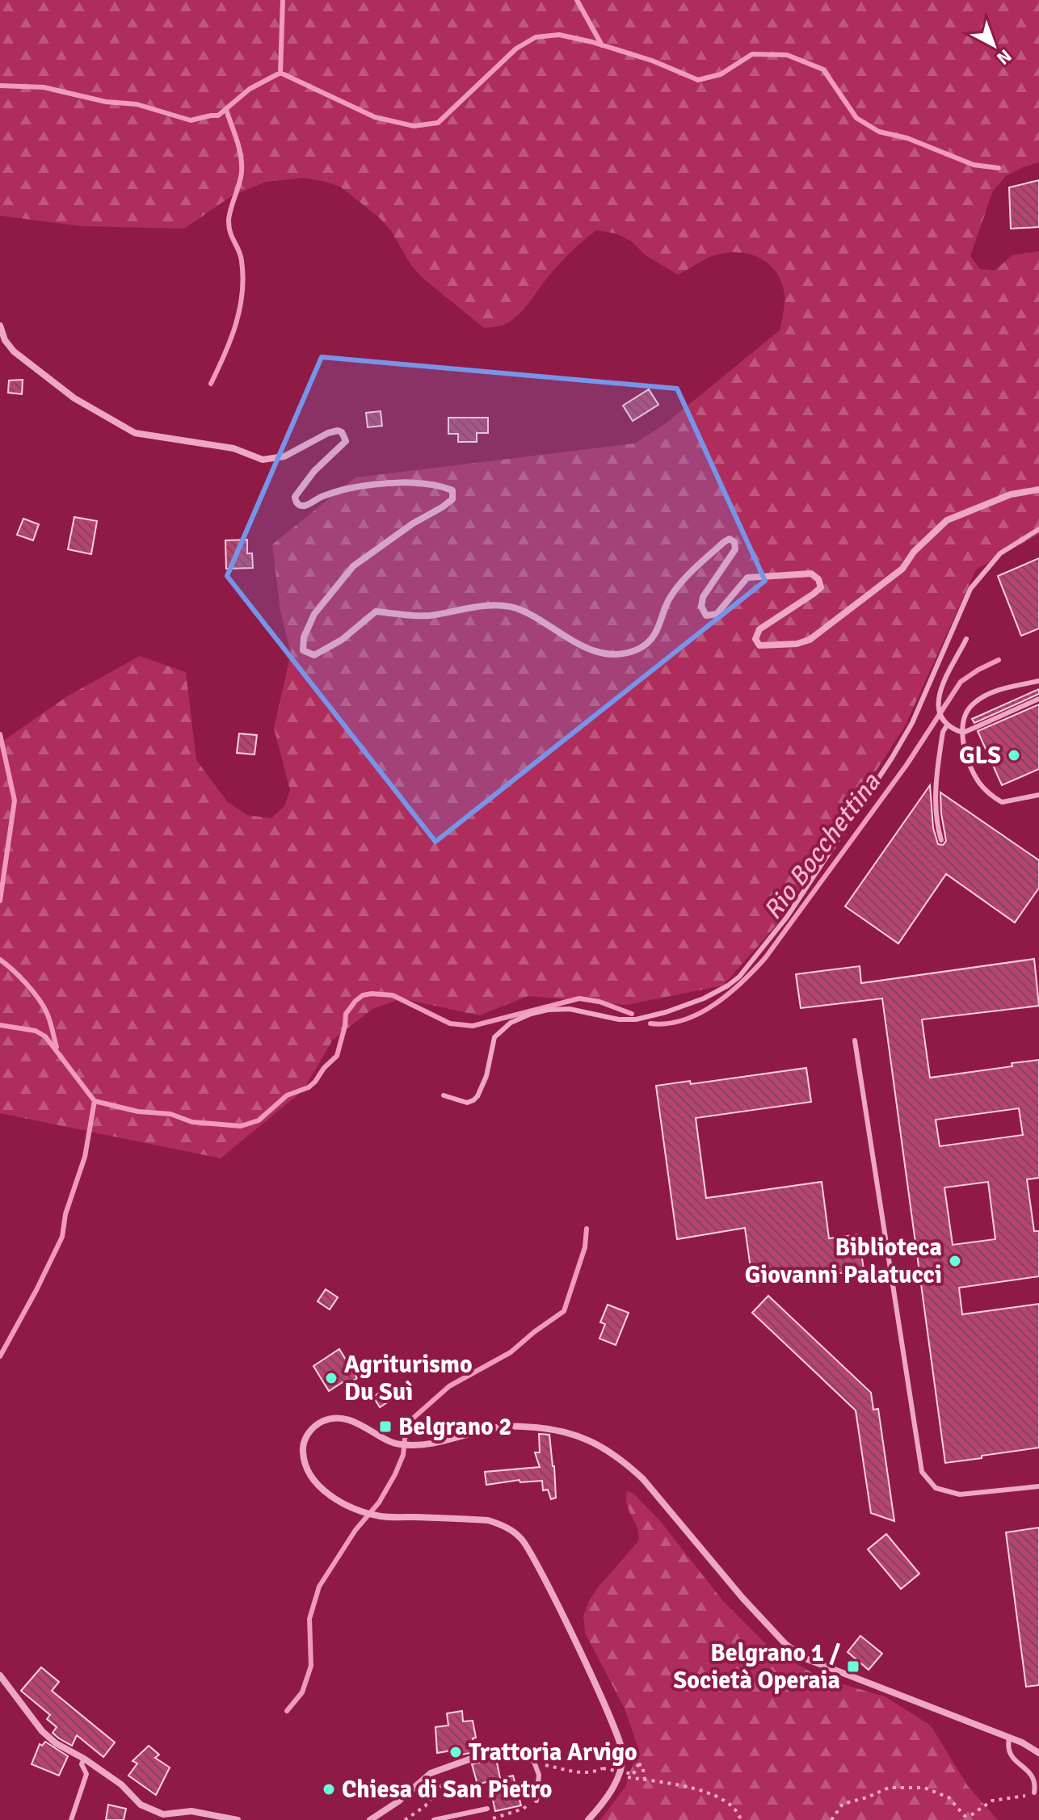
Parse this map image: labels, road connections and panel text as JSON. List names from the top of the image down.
{
  "water": ["Rio Bocchettina"],
  "places": {
    "other": [
      "GLS",
      "Biblioteca Giovanni Palatucci",
      "Agriturismo Du Suì",
      "Trattoria Arvigo",
      "Chiesa di San Pietro"
    ],
    "transit": ["Belgrano 2", "Belgrano 1 / Società Operaia"]
  },
  "north": "bottom right"
}
